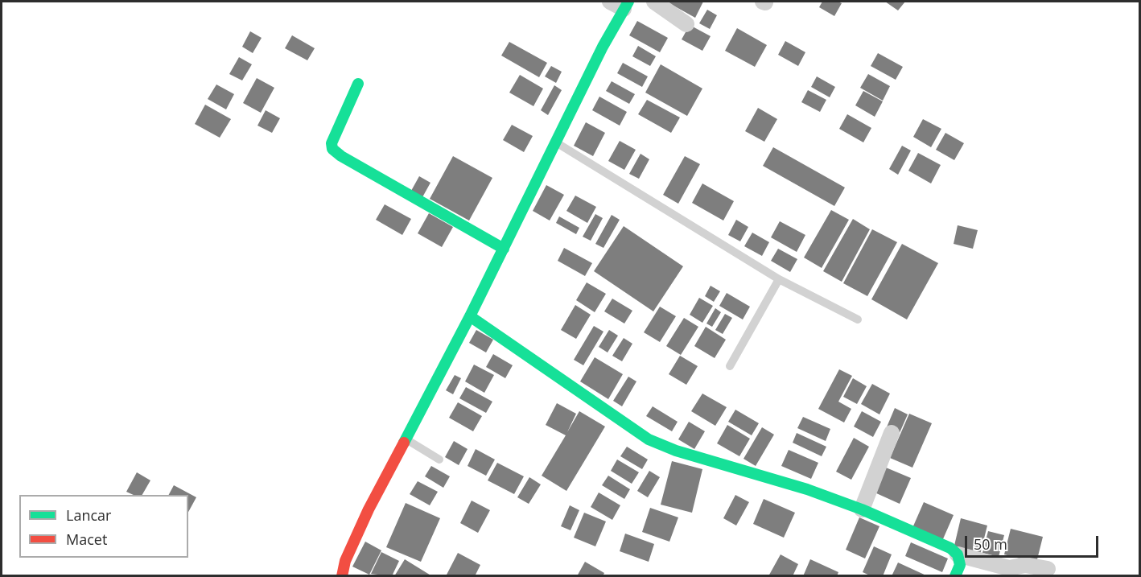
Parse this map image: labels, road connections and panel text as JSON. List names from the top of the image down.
{
  "legend": ["Lancar", "Macet"],
  "scale_bar": "50 m"
}
